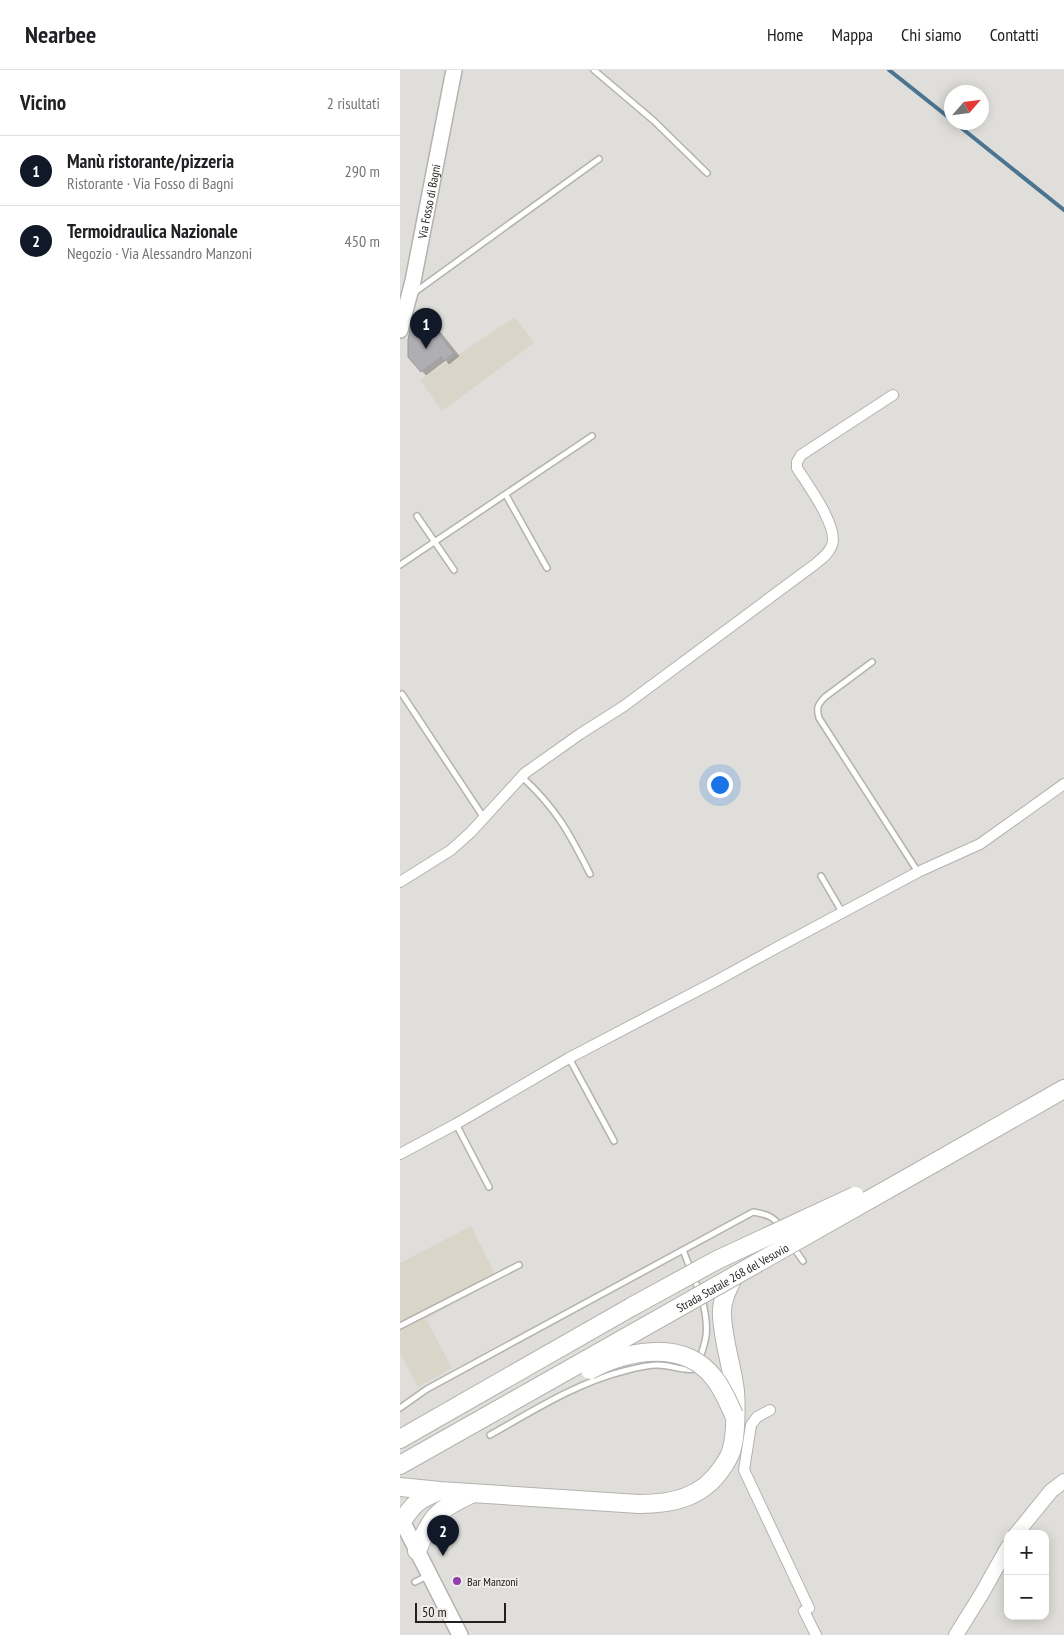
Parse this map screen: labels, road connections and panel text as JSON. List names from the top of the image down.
{
  "streets": {
    "highway": ["Strada Statale 268 del Vesuvio"],
    "main road": ["Via Fosso di Bagni"]
  },
  "places": ["Bar Manzoni"],
  "scale_bar": "50 m",
  "north": "top right",
  "page": {
    "header": "Nearbee",
    "nav": [
      "Home",
      "Mappa",
      "Chi siamo",
      "Contatti"
    ],
    "heading": ["Vicino", "2 risultati"],
    "list": [
      {
        "mark": "1",
        "name": "Manù ristorante/pizzeria",
        "note": "Ristorante · Via Fosso di Bagni",
        "value": "290 m"
      },
      {
        "mark": "2",
        "name": "Termoidraulica Nazionale",
        "note": "Negozio · Via Alessandro Manzoni",
        "value": "450 m"
      }
    ],
    "pins": ["1", "2"],
    "map_buttons": ["+", "−"],
    "scale": "50 m"
  }
}
